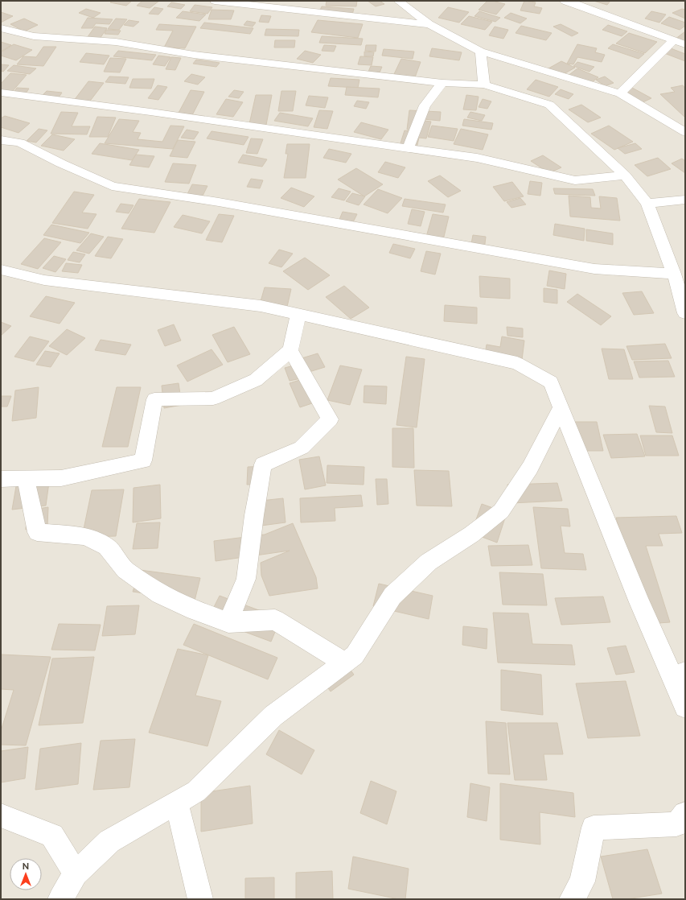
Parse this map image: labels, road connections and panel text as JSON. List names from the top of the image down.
{
  "north": "top"
}
